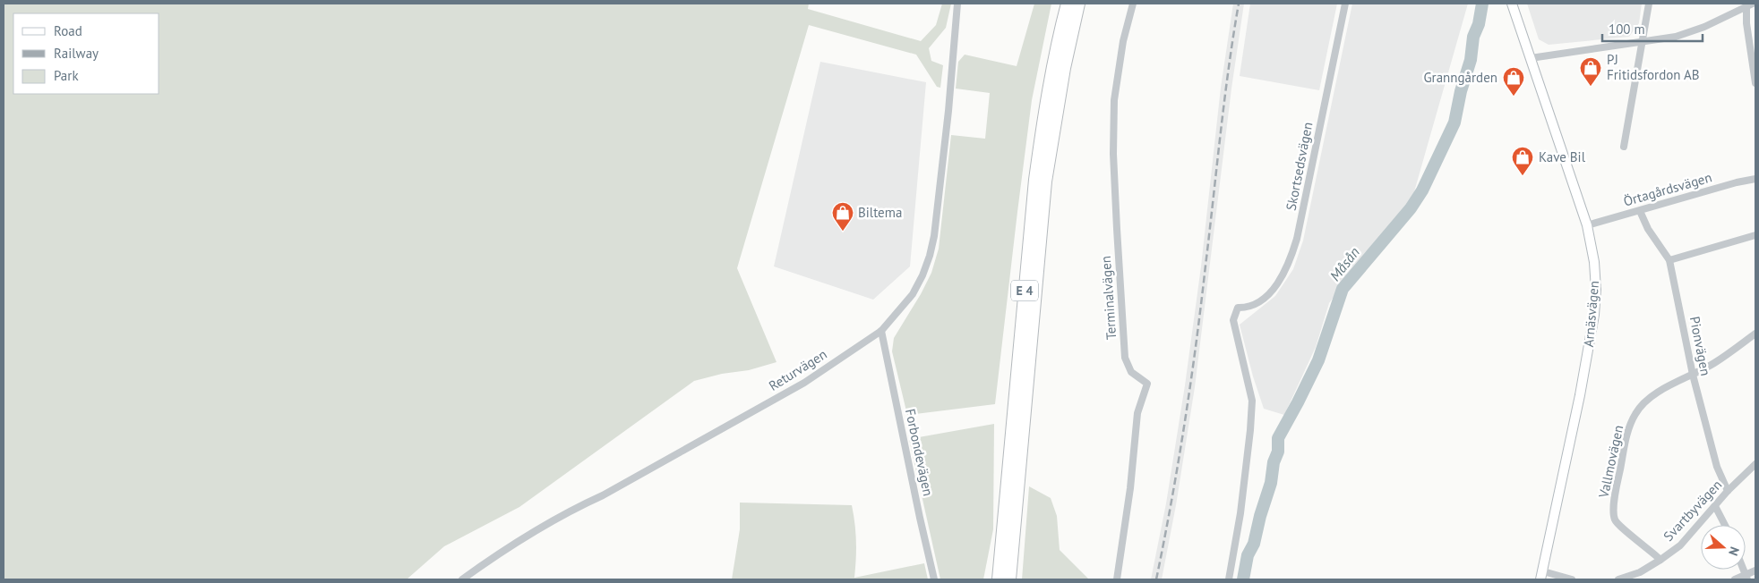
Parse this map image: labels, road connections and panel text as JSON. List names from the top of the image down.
{
  "streets": {
    "highway": ["E 4"],
    "street": [
      "Skortsedsvägen",
      "Örtagårdsvägen",
      "Terminalvägen",
      "Arnäsvägen",
      "Pionvägen",
      "Returvägen",
      "Forbondevägen",
      "Vallmovägen",
      "Svartbyvägen"
    ]
  },
  "crossings": [
    ["Örtagårdsvägen", "Arnäsvägen"],
    ["Örtagårdsvägen", "Pionvägen"],
    ["Pionvägen", "Vallmovägen"],
    ["Pionvägen", "Svartbyvägen"],
    ["Returvägen", "Forbondevägen"],
    ["Vallmovägen", "Svartbyvägen"]
  ],
  "water": ["Måsån"],
  "places": {
    "shop": [
      "PJ Fritidsfordon AB",
      "Granngården",
      "Kave Bil",
      "Biltema"
    ]
  },
  "legend": ["Road", "Railway", "Park"],
  "scale_bar": "100 m",
  "north": "right"
}
